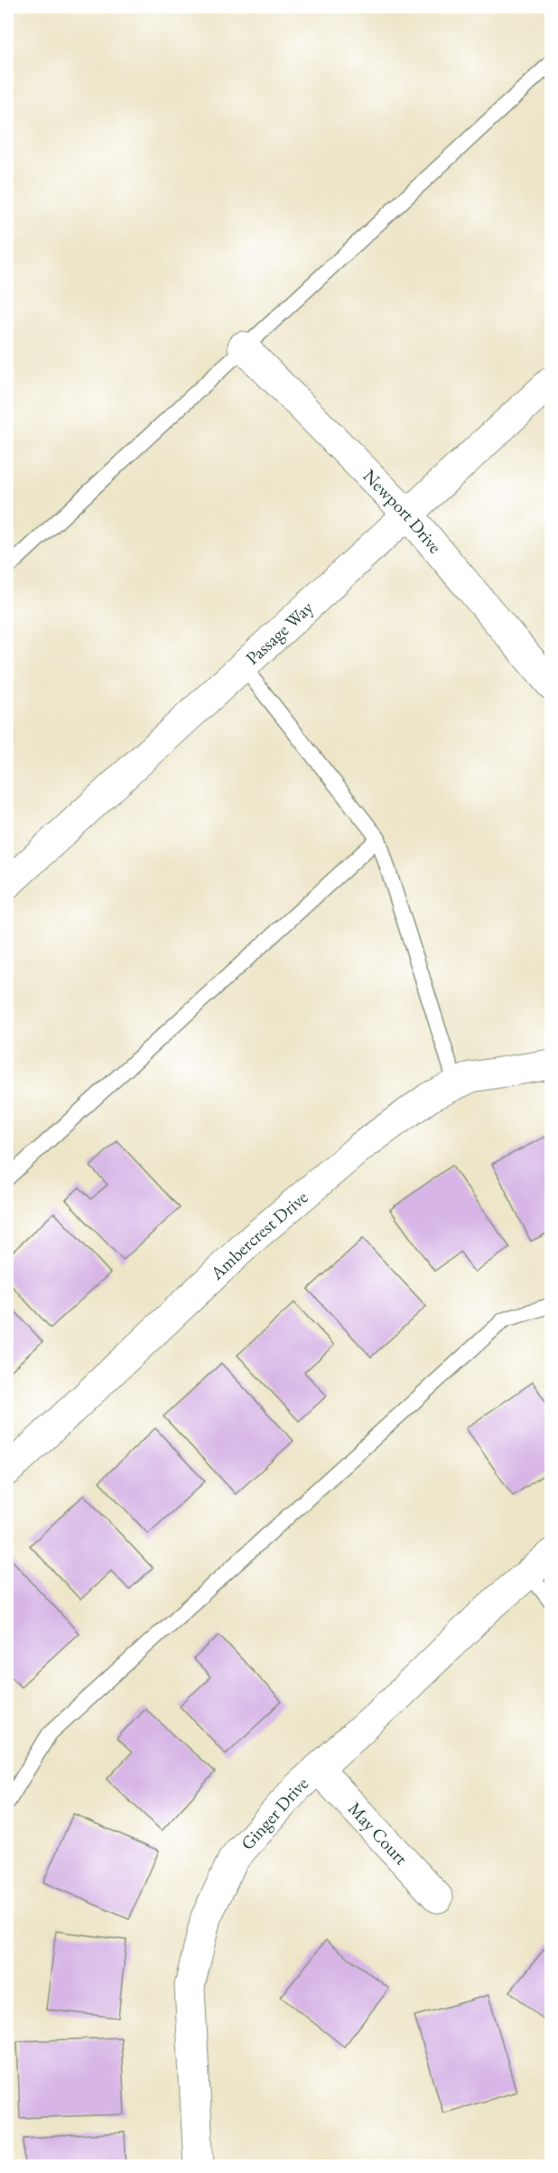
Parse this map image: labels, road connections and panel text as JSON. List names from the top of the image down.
{
  "streets": {
    "street": [
      "Newport Drive",
      "Passage Way",
      "Ambercrest Drive",
      "Ginger Drive",
      "May Court"
    ]
  },
  "crossings": [
    ["Newport Drive", "Passage Way"],
    ["Ginger Drive", "May Court"]
  ]
}
